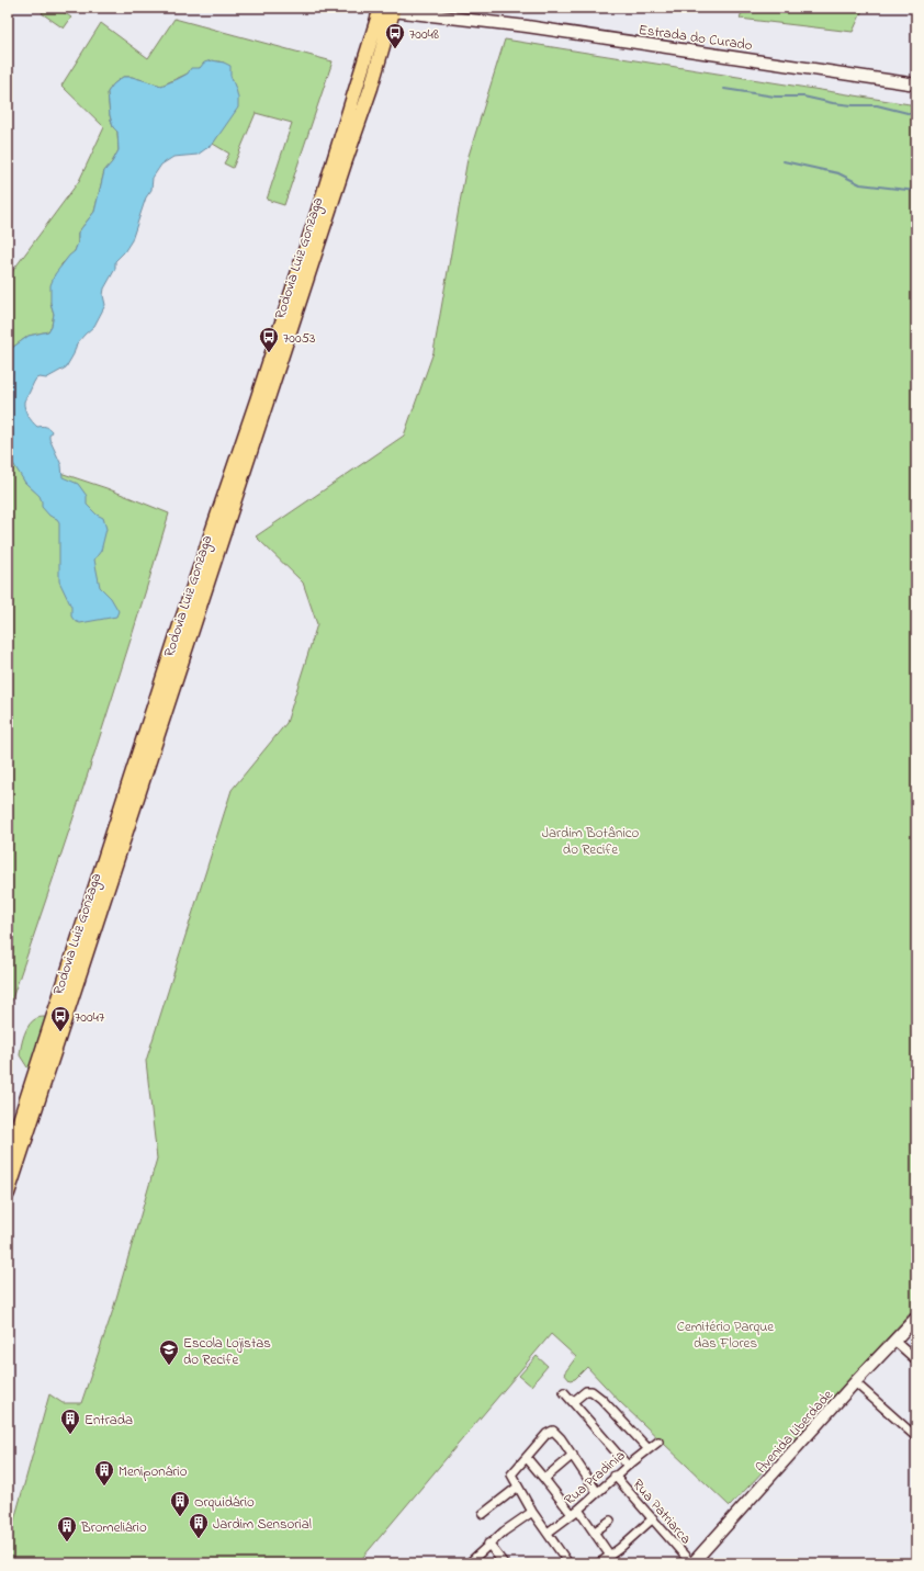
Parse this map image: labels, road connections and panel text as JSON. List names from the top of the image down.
{
  "streets": {
    "highway": ["Rodovia Luiz Gonzaga"],
    "main road": ["Estrada do Curado", "Avenida Liberdade"],
    "street": ["Rua Pradinia", "Rua Patriarca"]
  },
  "crossings": [
    ["Estrada do Curado", "Rodovia Luiz Gonzaga"],
    ["Avenida Liberdade", "Rua Patriarca"],
    ["Rua Pradinia", "Rua Patriarca"]
  ],
  "parks": ["Jardim Botânico do Recife", "Cemitério Parque das Flores"],
  "places": {
    "bus stop": ["70048", "70053", "70047"],
    "school or university": ["Escola Lojistas do Recife"],
    "building": [
      "Entrada",
      "Meniponário",
      "Orquidário",
      "Jardim Sensorial",
      "Bromeliário"
    ]
  }
}
